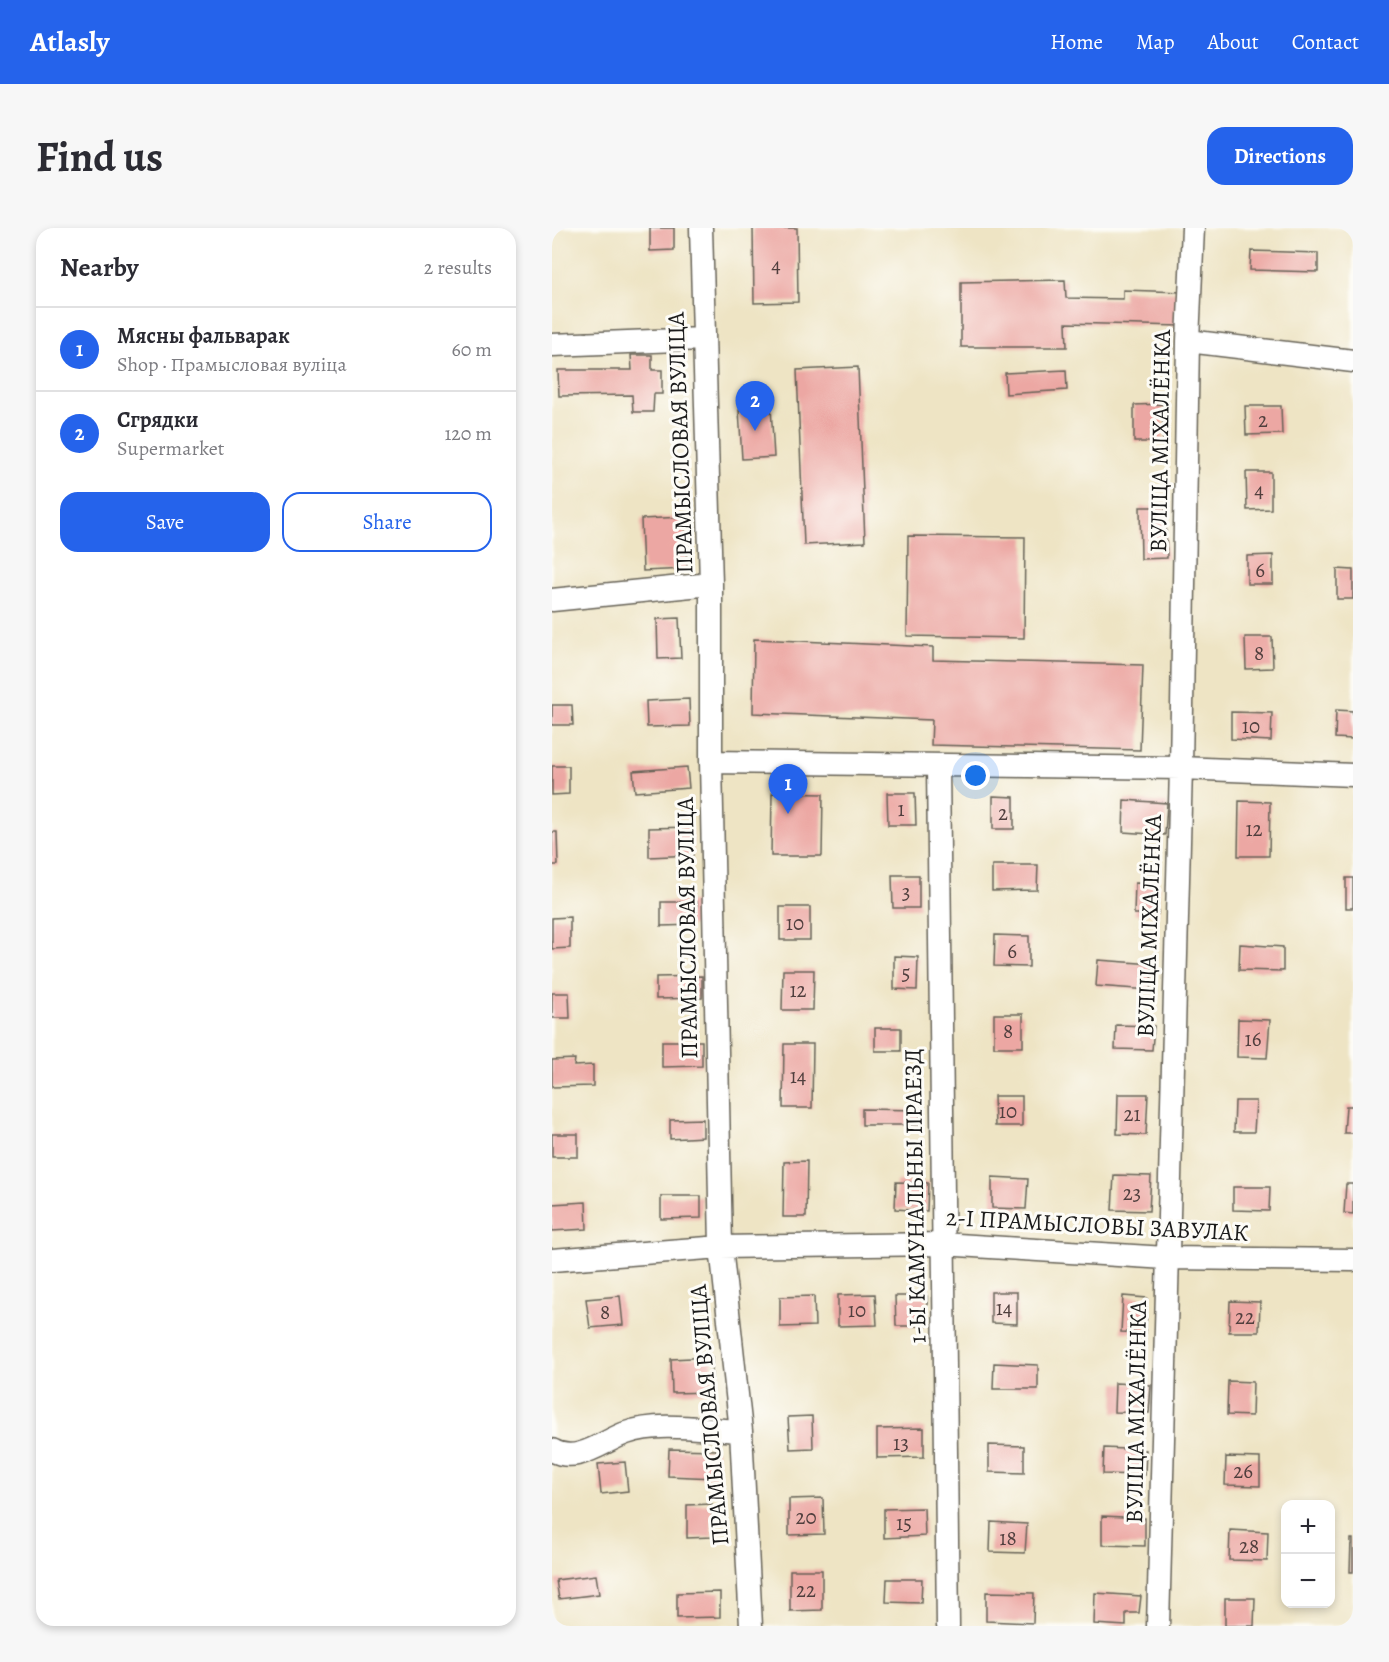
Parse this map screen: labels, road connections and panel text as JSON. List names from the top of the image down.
{
  "streets": {
    "street": [
      "ВУЛІЦА МІХАЛЁНКА",
      "ПРАМЫСЛОВАЯ ВУЛІЦА",
      "1-Ы КАМУНАЛЬНЫ ПРАЕЗД",
      "2-І ПРАМЫСЛОВЫ ЗАВУЛАК"
    ]
  },
  "crossings": [
    ["ВУЛІЦА МІХАЛЁНКА", "2-І ПРАМЫСЛОВЫ ЗАВУЛАК"],
    ["ПРАМЫСЛОВАЯ ВУЛІЦА", "2-І ПРАМЫСЛОВЫ ЗАВУЛАК"],
    ["1-Ы КАМУНАЛЬНЫ ПРАЕЗД", "2-І ПРАМЫСЛОВЫ ЗАВУЛАК"]
  ],
  "house_numbers": [
    "4",
    "2",
    "4",
    "6",
    "8",
    "10",
    "1",
    "2",
    "12",
    "3",
    "10",
    "6",
    "5",
    "12",
    "8",
    "16",
    "14",
    "10",
    "21",
    "23",
    "14",
    "10",
    "8",
    "22",
    "13",
    "26",
    "20",
    "15",
    "18",
    "28",
    "22"
  ],
  "page": {
    "header": "Atlasly",
    "nav": [
      "Home",
      "Map",
      "About",
      "Contact"
    ],
    "buttons": [
      "Directions",
      ["Save", "Share"]
    ],
    "title": "Find us",
    "heading": ["Nearby", "2 results"],
    "list": [
      {
        "mark": "1",
        "name": "Мясны фальварак",
        "note": "Shop · Прамысловая вуліца",
        "value": "60 m"
      },
      {
        "mark": "2",
        "name": "Сгрядки",
        "note": "Supermarket",
        "value": "120 m"
      }
    ],
    "pins": ["2", "1"],
    "map_buttons": ["+", "−"]
  }
}
